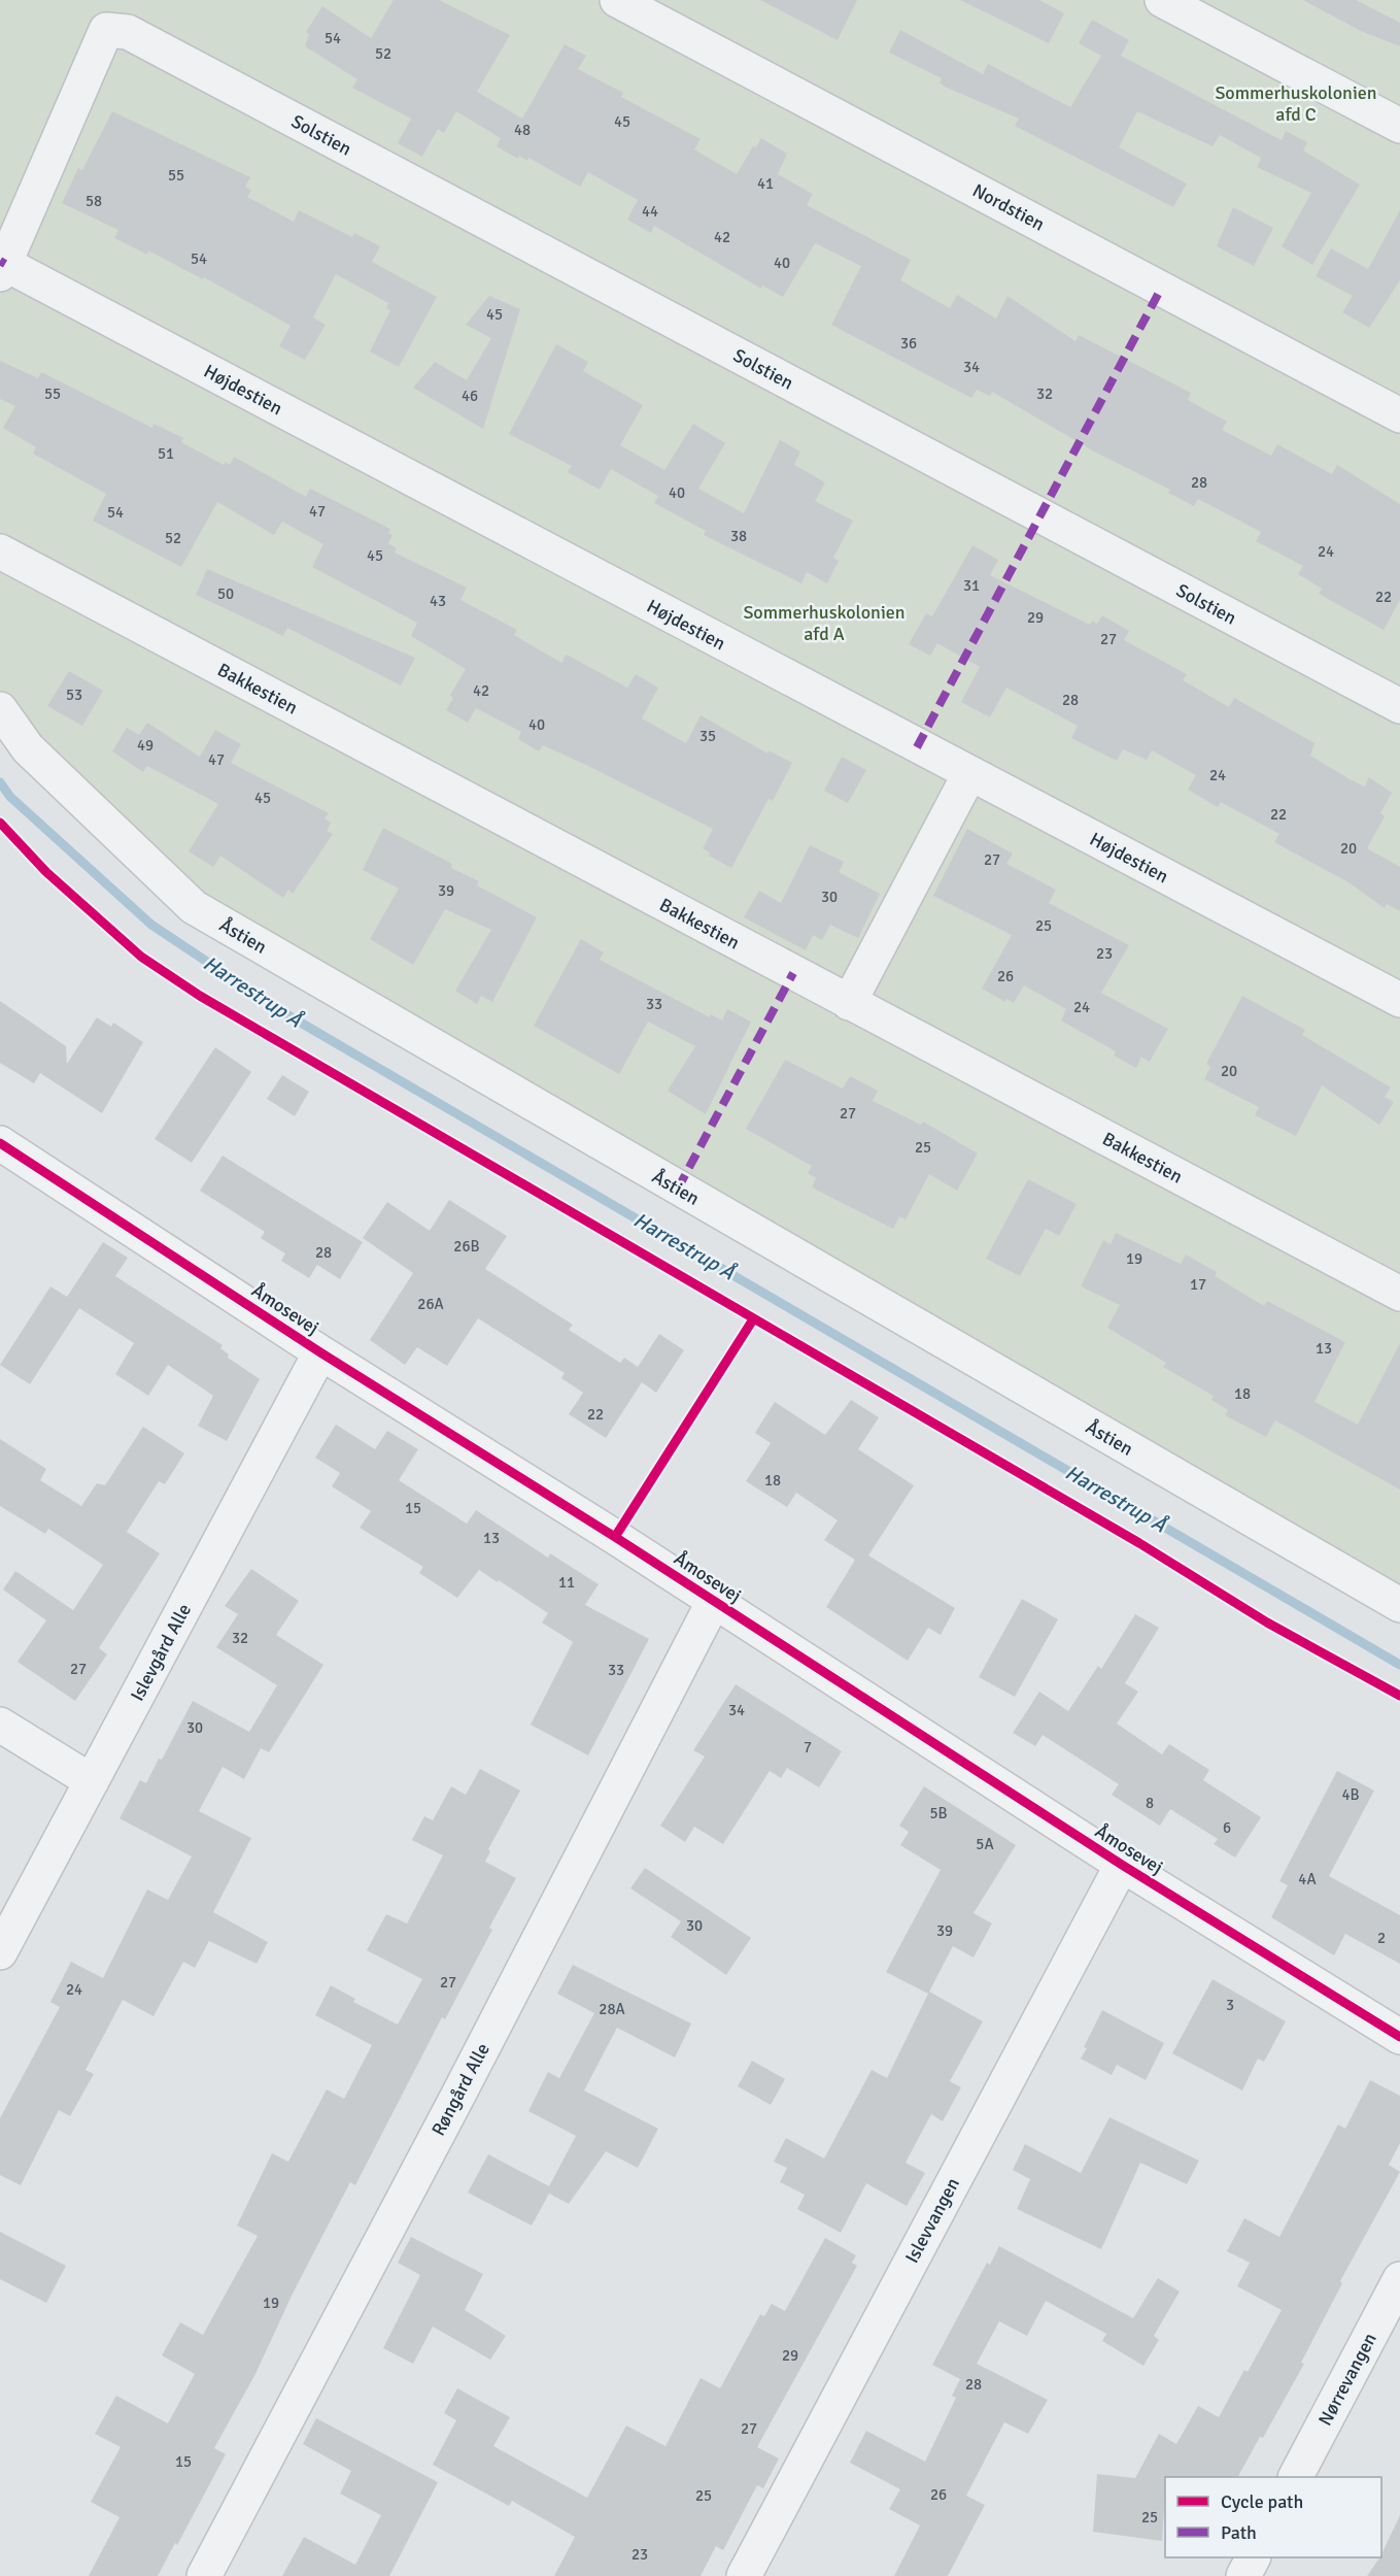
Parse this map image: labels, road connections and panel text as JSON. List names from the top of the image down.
{
  "streets": {
    "street": [
      "Solstien",
      "Nordstien",
      "Højdestien",
      "Bakkestien",
      "Åstien",
      "Åmosevej",
      "Islevgård Alle",
      "Røngård Alle",
      "Islevvangen",
      "Nørrevangen"
    ]
  },
  "crossings": [
    ["Solstien", "Højdestien"],
    ["Åmosevej", "Islevgård Alle"],
    ["Åmosevej", "Røngård Alle"],
    ["Åmosevej", "Islevvangen"]
  ],
  "water": ["Harrestrup Å"],
  "parks": ["Sommerhuskolonien afd C", "Sommerhuskolonien afd A"],
  "house_numbers": [
    "54",
    "52",
    "45",
    "48",
    "55",
    "41",
    "58",
    "44",
    "42",
    "54",
    "40",
    "45",
    "36",
    "34",
    "55",
    "32",
    "46",
    "51",
    "28",
    "40",
    "47",
    "54",
    "38",
    "52",
    "24",
    "45",
    "31",
    "50",
    "22",
    "43",
    "29",
    "27",
    "42",
    "53",
    "28",
    "40",
    "35",
    "49",
    "47",
    "24",
    "45",
    "22",
    "20",
    "27",
    "39",
    "30",
    "25",
    "23",
    "26",
    "33",
    "24",
    "20",
    "27",
    "25",
    "26B",
    "28",
    "19",
    "17",
    "26A",
    "13",
    "18",
    "22",
    "18",
    "15",
    "13",
    "11",
    "32",
    "27",
    "33",
    "34",
    "30",
    "7",
    "4B",
    "8",
    "5B",
    "6",
    "5A",
    "4A",
    "30",
    "39",
    "2",
    "27",
    "24",
    "3",
    "28A",
    "19",
    "29",
    "28",
    "27",
    "15",
    "26",
    "25",
    "25",
    "23"
  ],
  "legend": ["Cycle path", "Path"]
}
